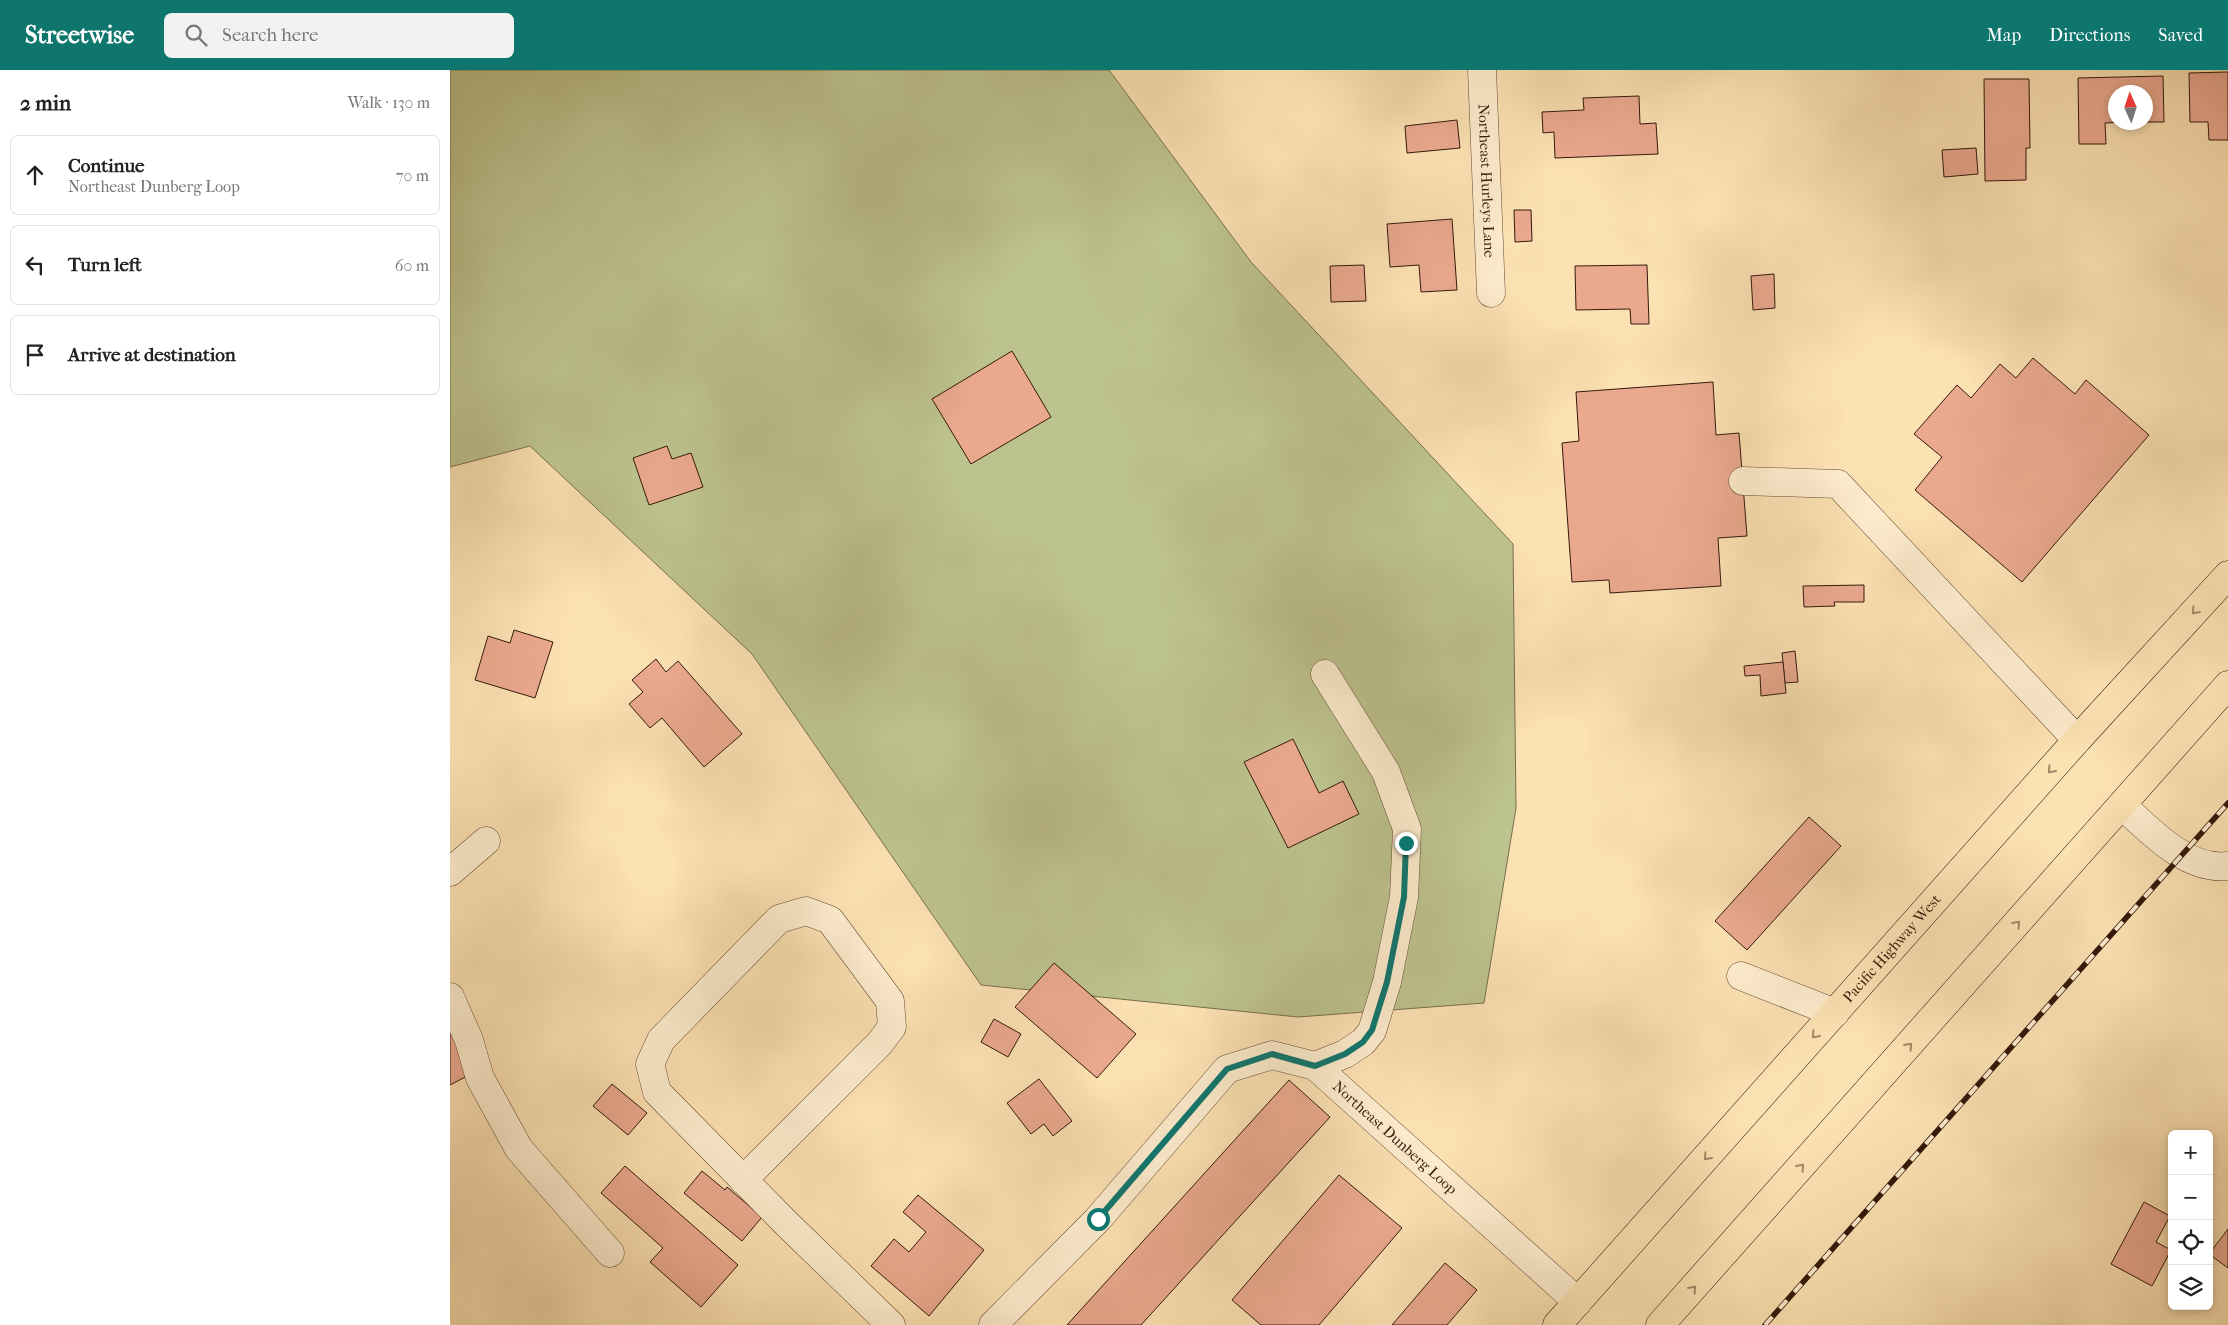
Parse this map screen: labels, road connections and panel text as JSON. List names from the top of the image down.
{
  "streets": {
    "main road": ["Pacific Highway West"],
    "street": ["Northeast Hurleys Lane", "Northeast Dunberg Loop"]
  },
  "crossings": [
    ["Pacific Highway West", "Northeast Dunberg Loop"]
  ],
  "north": "top",
  "page": {
    "header": "Streetwise",
    "search": "Search here",
    "nav": ["Map", "Directions", "Saved"],
    "heading": ["2 min", "Walk · 130 m"],
    "list": [
      ["Continue", "Northeast Dunberg Loop", "70 m"],
      ["Turn left", "60 m"],
      "Arrive at destination"
    ],
    "map_buttons": ["+", "−"]
  }
}
